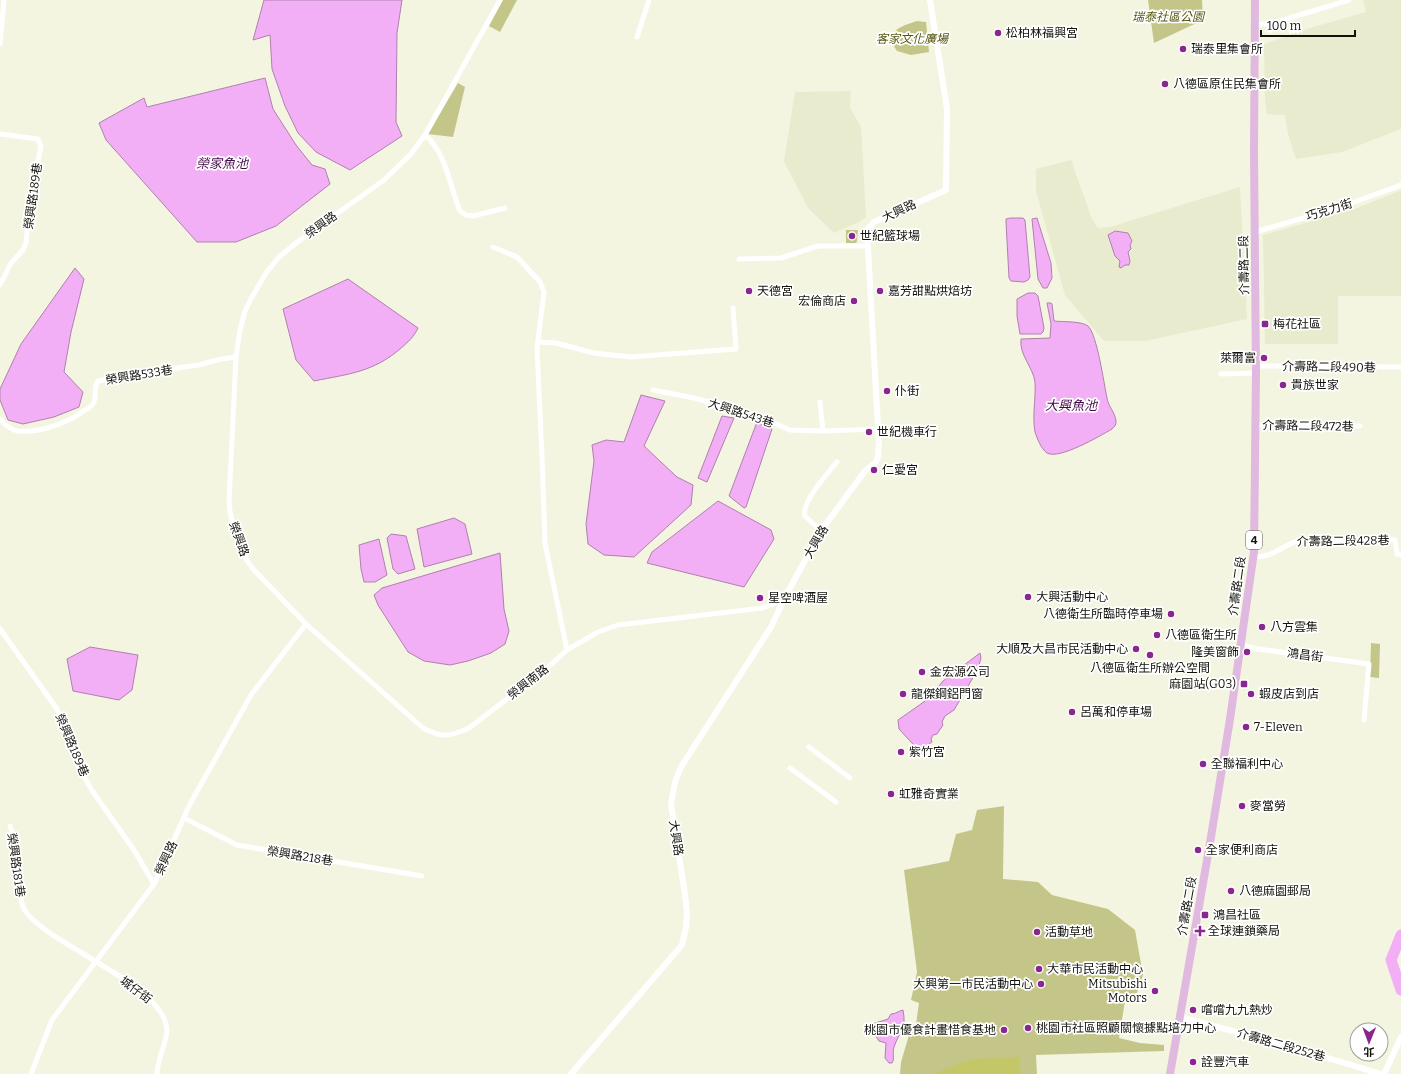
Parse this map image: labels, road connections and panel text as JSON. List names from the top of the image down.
{
  "streets": {
    "main road": ["介壽路二段", "4"],
    "street": [
      "榮興路189巷",
      "巧克力街",
      "大興路",
      "榮興路",
      "介壽路二段490巷",
      "榮興路533巷",
      "大興路543巷",
      "介壽路二段472巷",
      "介壽路二段428巷",
      "鴻昌街",
      "榮興南路",
      "榮興路218巷",
      "榮興路181巷",
      "城仔街",
      "介壽路二段252巷"
    ]
  },
  "crossings": [
    ["榮興路189巷", "榮興路"],
    ["巧克力街", "介壽路二段"],
    ["大興路", "大興路543巷"],
    ["大興路", "榮興南路"],
    ["榮興路", "榮興路533巷"],
    ["榮興路", "榮興南路"],
    ["榮興路", "榮興路218巷"],
    ["榮興路", "榮興路181巷"],
    ["榮興路", "城仔街"],
    ["介壽路二段", "介壽路二段490巷"],
    ["介壽路二段", "介壽路二段472巷"],
    ["介壽路二段", "介壽路二段428巷"],
    ["介壽路二段", "鴻昌街"],
    ["介壽路二段", "介壽路二段252巷"],
    ["榮興路181巷", "城仔街"]
  ],
  "water": ["榮家魚池", "大興魚池"],
  "parks": ["瑞泰社區公園", "客家文化廣場"],
  "places": {
    "other": [
      "松柏林福興宮",
      "瑞泰里集會所",
      "八德區原住民集會所",
      "世紀籃球場",
      "天德宮",
      "嘉芳甜點烘焙坊",
      "宏倫商店",
      "萊爾富",
      "貴族世家",
      "仆街",
      "世紀機車行",
      "仁愛宮",
      "大興活動中心",
      "星空啤酒屋",
      "八德衛生所臨時停車場",
      "八方雲集",
      "八德區衛生所",
      "大順及大昌市民活動中心",
      "隆美窗飾",
      "八德區衛生所辦公空間",
      "金宏源公司",
      "龍傑鋼鋁門窗",
      "蝦皮店到店",
      "呂萬和停車場",
      "7-Eleven",
      "紫竹宮",
      "全聯福利中心",
      "虹雅奇實業",
      "麥當勞",
      "全家便利商店",
      "八德麻園郵局",
      "活動草地",
      "大華市民活動中心",
      "大興第一市民活動中心",
      "Mitsubishi Motors",
      "嚐嚐九九熱炒",
      "桃園市社區照顧關懷據點培力中心",
      "桃園市優食計畫惜食基地",
      "詮豐汽車"
    ],
    "transit": ["梅花社區", "麻園站(G03)", "鴻昌社區"],
    "health": ["全球連鎖藥局"]
  },
  "scale_bar": "100 m",
  "north": "bottom"
}
